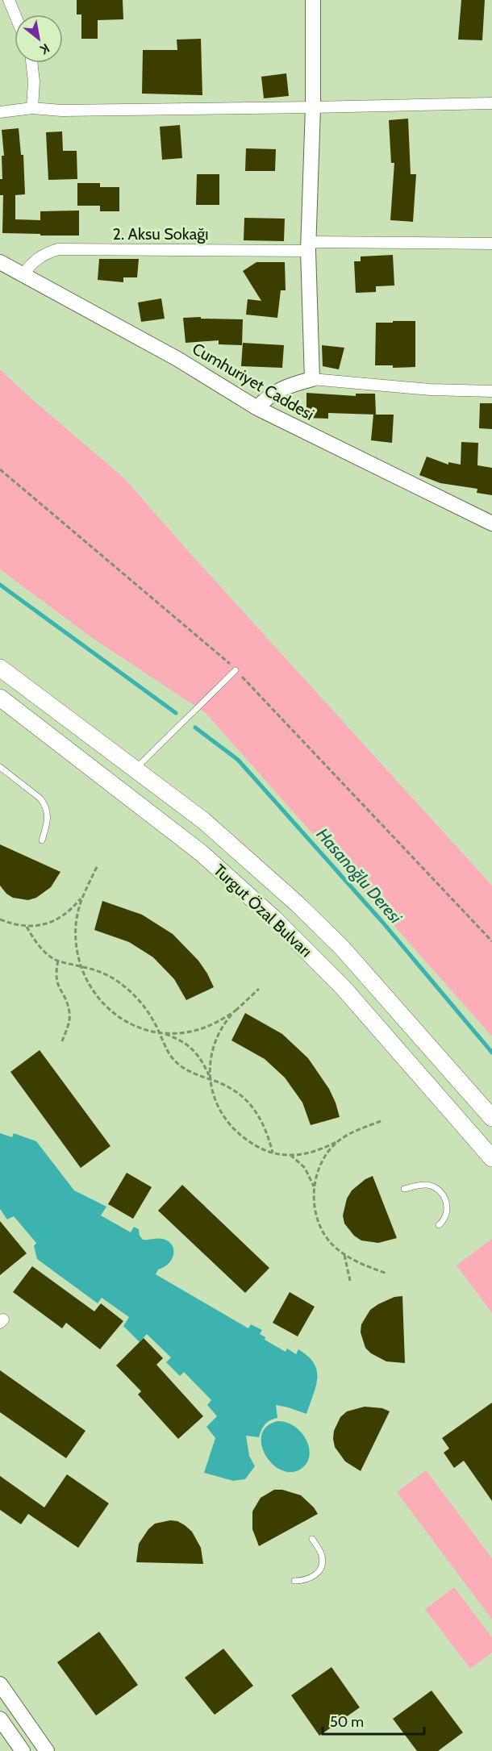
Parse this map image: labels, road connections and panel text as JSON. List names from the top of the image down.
{
  "streets": {
    "main road": ["Turgut Özal Bulvarı"],
    "street": ["2. Aksu Sokağı", "Cumhuriyet Caddesi"]
  },
  "crossings": [
    ["2. Aksu Sokağı", "Cumhuriyet Caddesi"]
  ],
  "water": ["Hasanoğlu Deresi"],
  "scale_bar": "50 m",
  "north": "bottom right"
}
